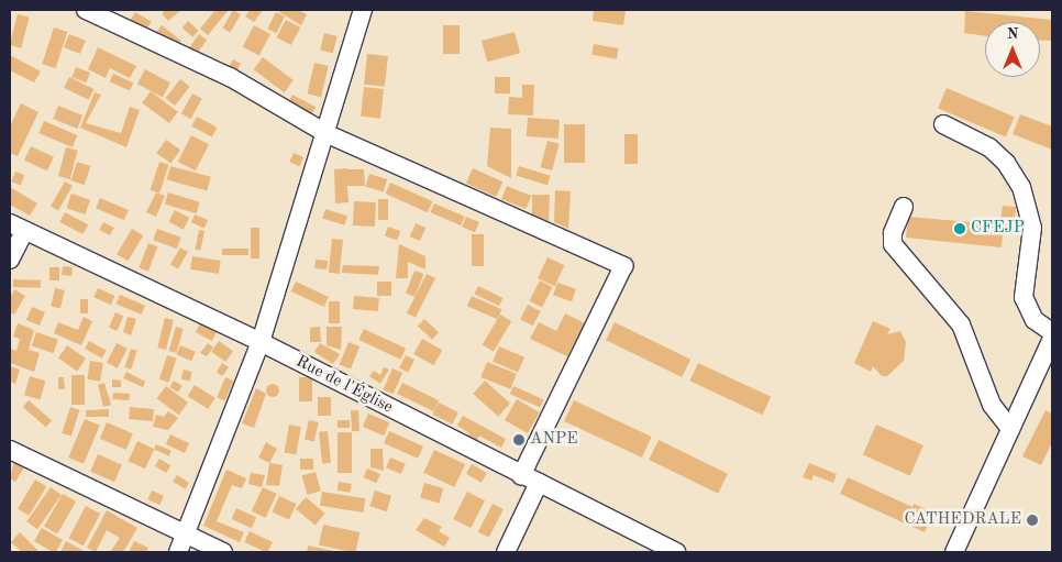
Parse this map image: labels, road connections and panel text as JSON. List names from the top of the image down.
{
  "streets": {
    "street": ["Rue de l'Église"]
  },
  "places": ["CFEJP", "ANPE", "CATHEDRALE"],
  "north": "top"
}
